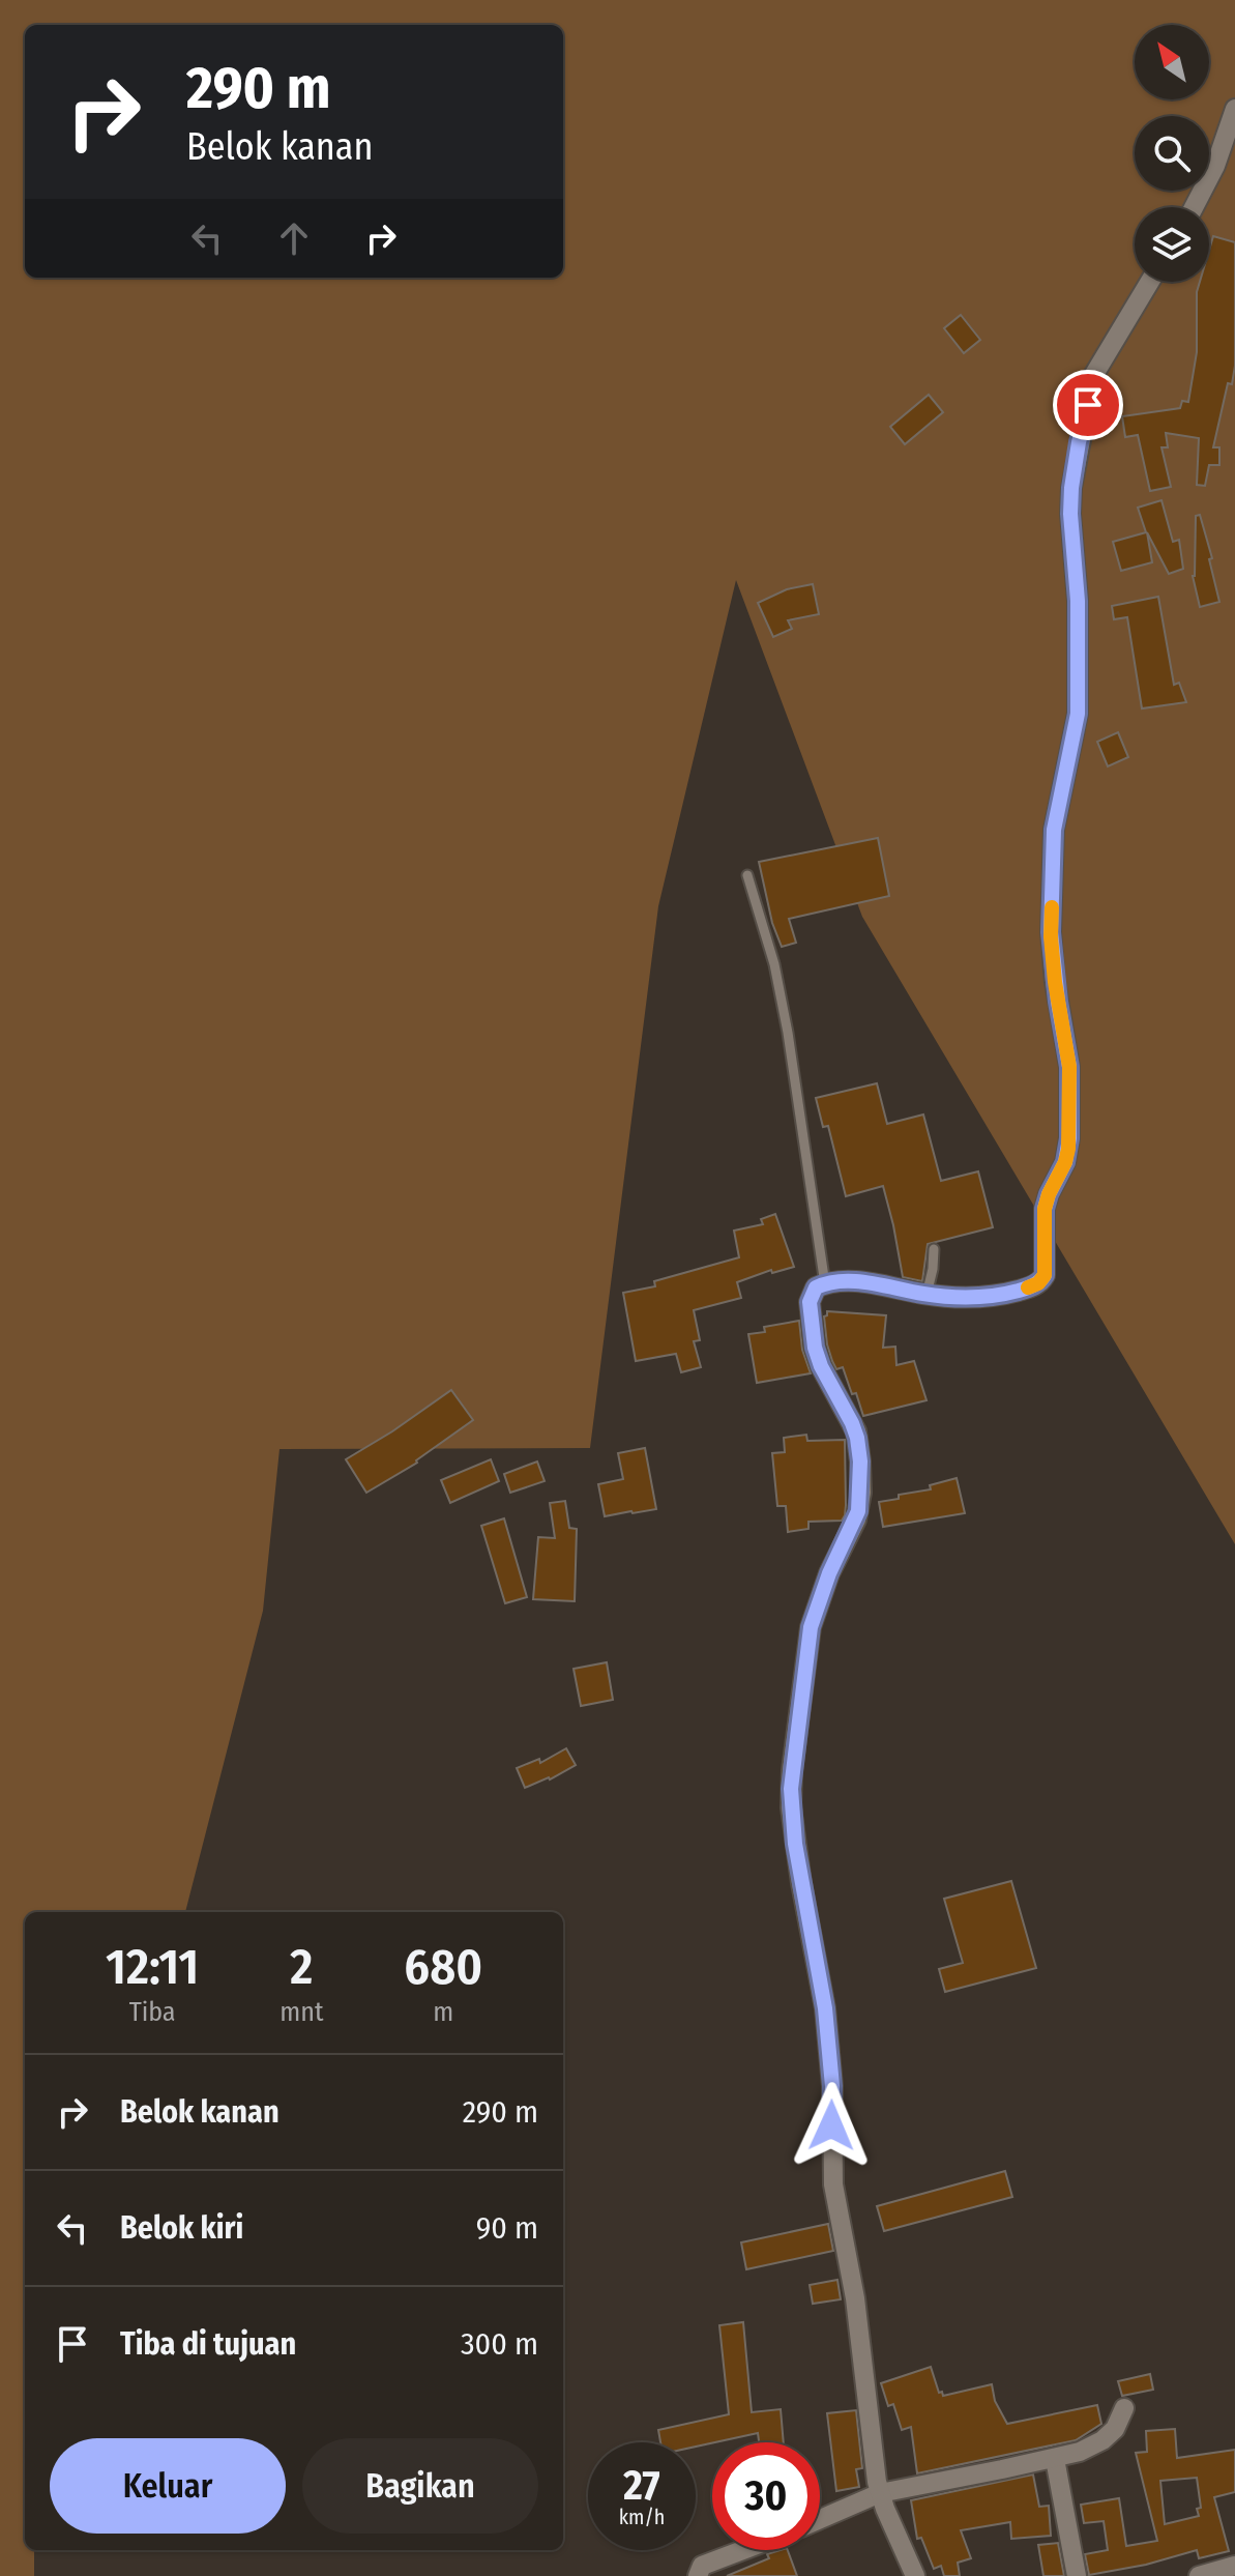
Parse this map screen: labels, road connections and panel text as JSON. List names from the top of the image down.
{
  "north": "top left",
  "page": {
    "turn": ["290 m", "Belok kanan"],
    "eta": [
      "12:11",
      "Tiba",
      "2",
      "mnt",
      "680",
      "m"
    ],
    "list": [
      {
        "name": "Belok kanan",
        "value": "290 m"
      },
      {
        "name": "Belok kiri",
        "value": "90 m"
      },
      {
        "name": "Tiba di tujuan",
        "value": "300 m"
      }
    ],
    "buttons": ["Keluar", "Bagikan"],
    "speed": "27 km/h",
    "limit": "30"
  }
}
